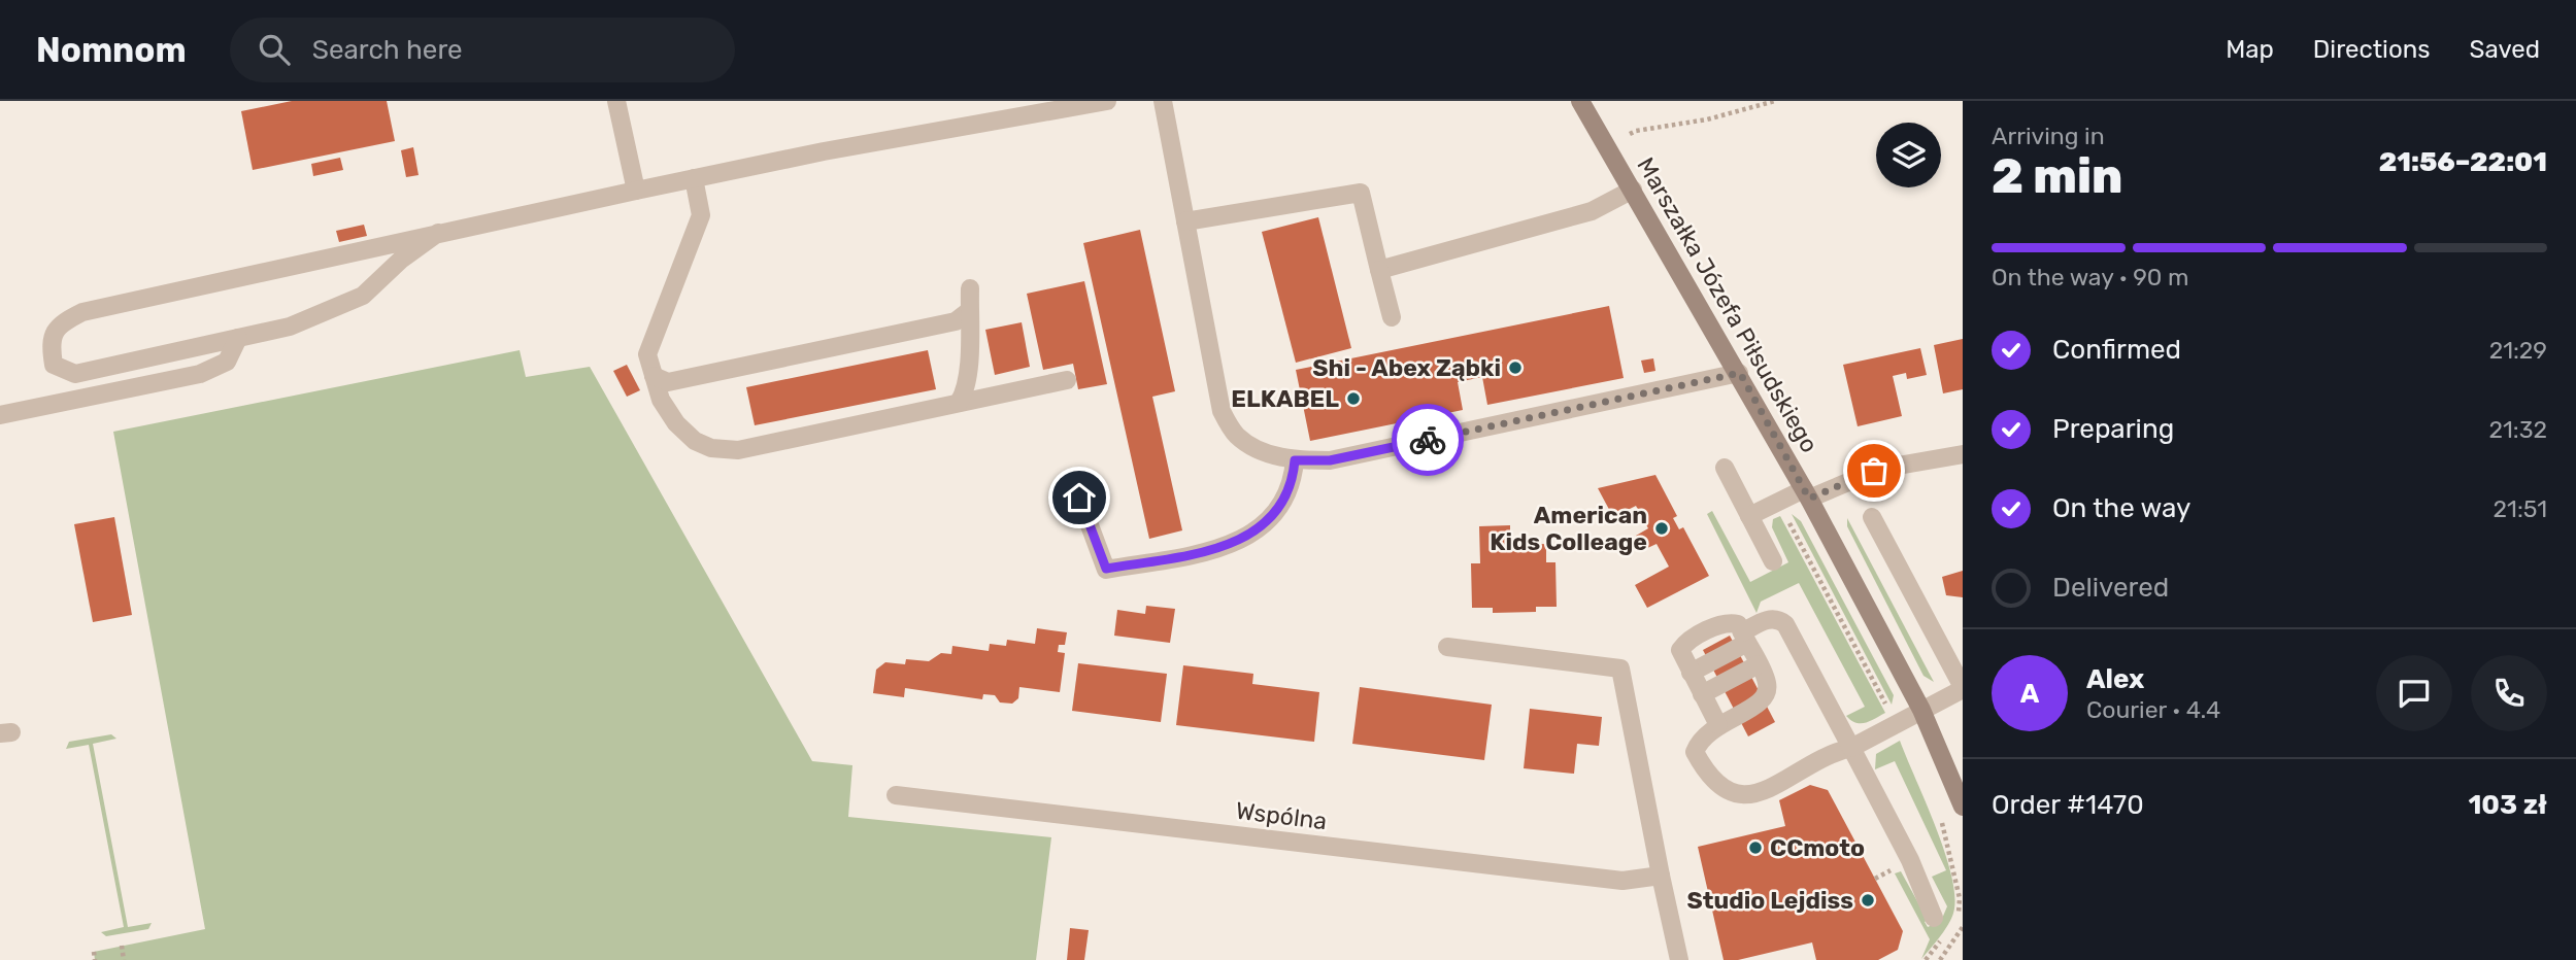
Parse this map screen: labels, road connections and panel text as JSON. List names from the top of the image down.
{
  "streets": {
    "street": ["Marszałka Józefa Piłsudskiego", "Wspólna"]
  },
  "places": [
    "Shi - Abex Ząbki",
    "ELKABEL",
    "American Kids Colleage",
    "CCmoto",
    "Studio Lejdiss"
  ],
  "page": {
    "header": "Nomnom",
    "search": "Search here",
    "nav": ["Map", "Directions", "Saved"],
    "heading": ["2 min", "Arriving in", "21:56–22:01"],
    "panel": [
      "Alex",
      "Courier · 4.4",
      "Order #1470",
      "103 zł"
    ],
    "bar": "On the way · 90 m",
    "list": [
      ["Confirmed", "21:29"],
      ["Preparing", "21:32"],
      ["On the way", "21:51"],
      "Delivered"
    ],
    "round": "A"
  }
}
